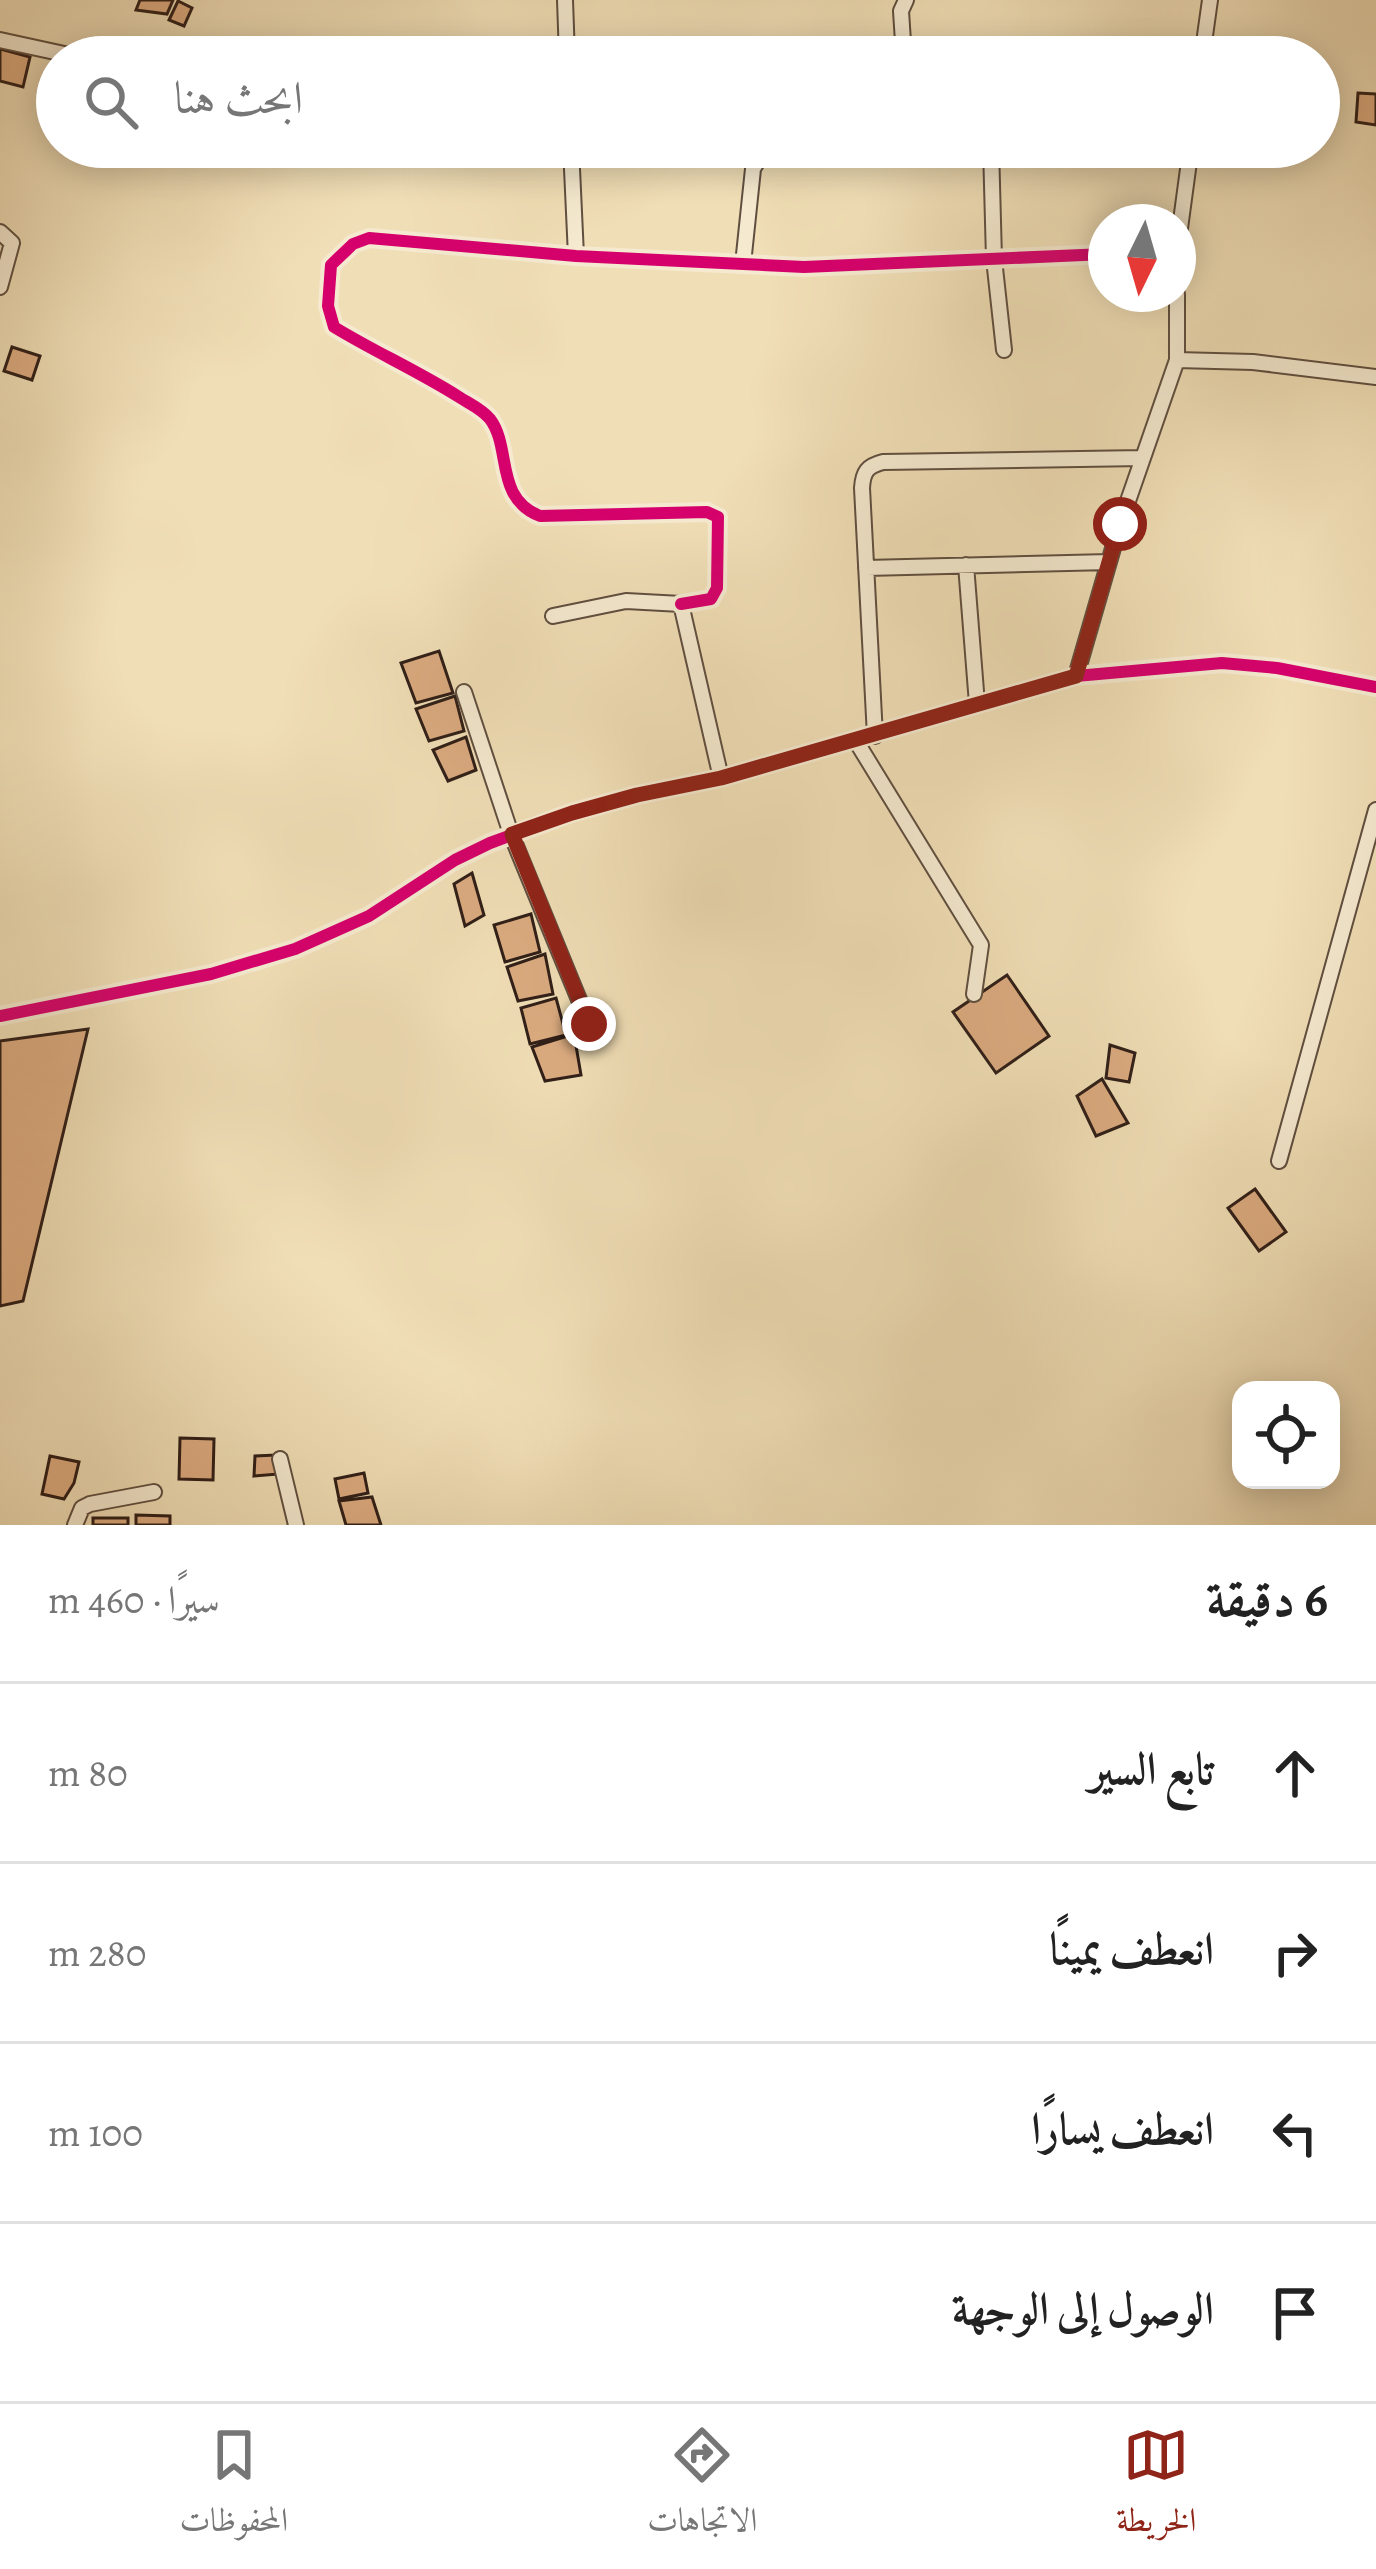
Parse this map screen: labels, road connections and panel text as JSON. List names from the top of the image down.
{
  "north": "bottom",
  "page": {
    "search": "ابحث هنا",
    "heading": ["6 دقيقة", "سيرًا · 460 m"],
    "list": [
      ["تابع السير", "80 m"],
      ["انعطف يمينًا", "280 m"],
      ["انعطف يسارًا", "100 m"],
      "الوصول إلى الوجهة"
    ],
    "nav": ["الخريطة", "الاتجاهات", "المحفوظات"]
  }
}
